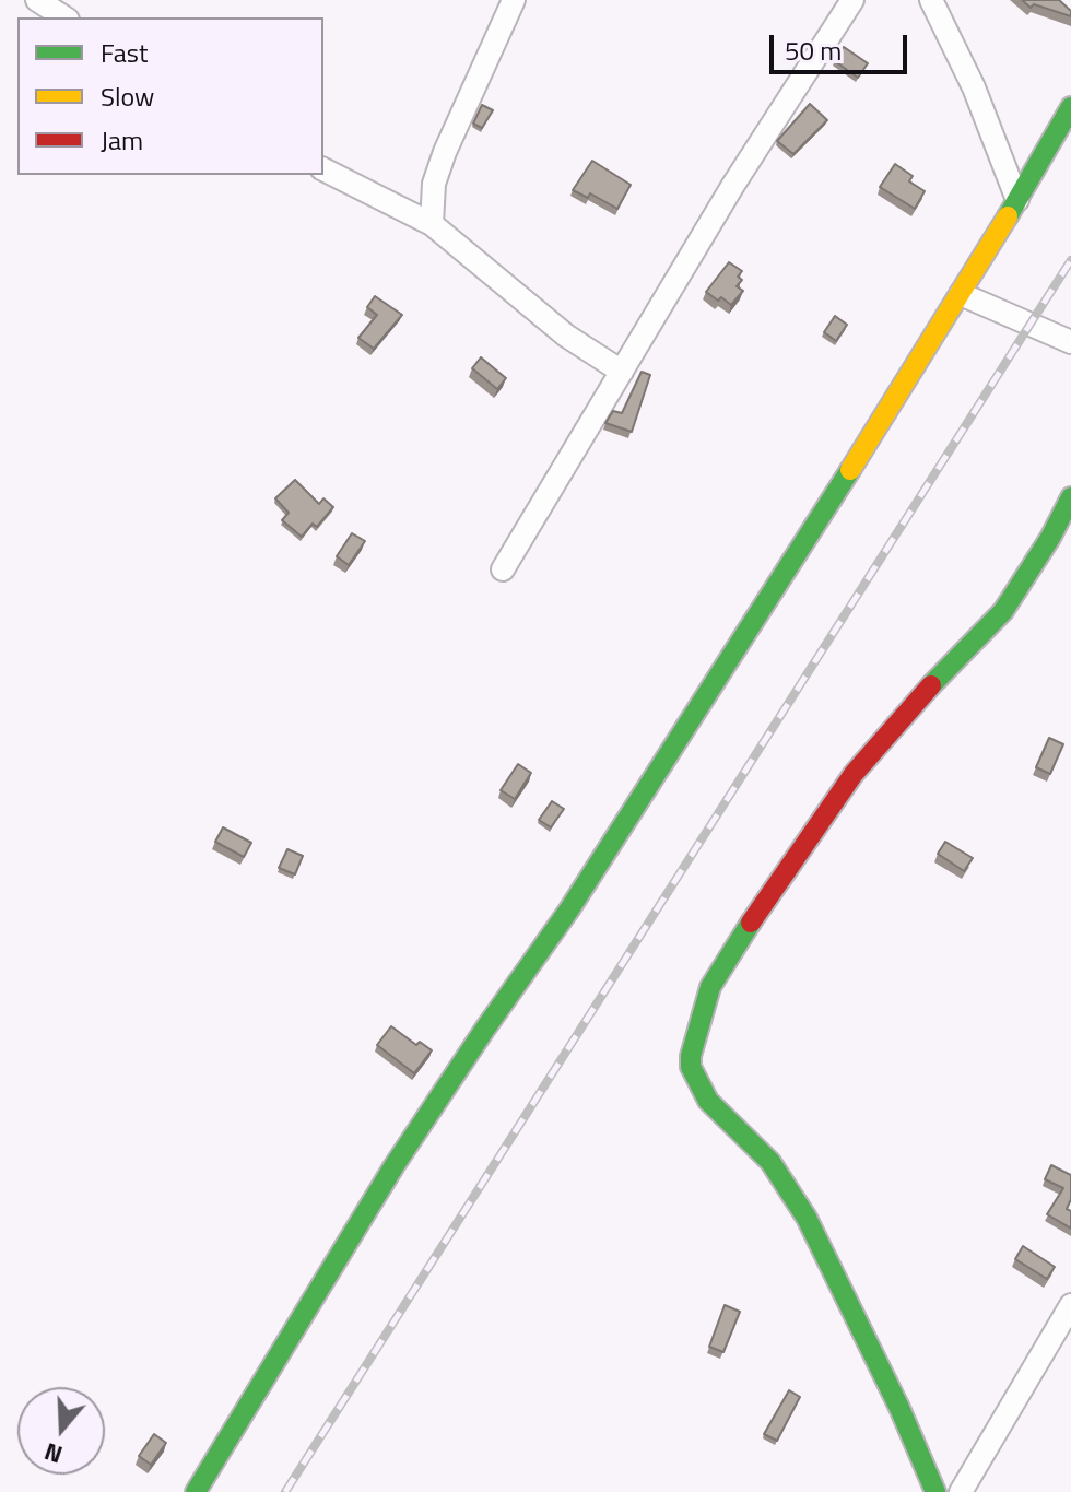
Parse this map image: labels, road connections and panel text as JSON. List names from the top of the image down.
{
  "legend": ["Fast", "Slow", "Jam"],
  "scale_bar": "50 m",
  "north": "bottom"
}
